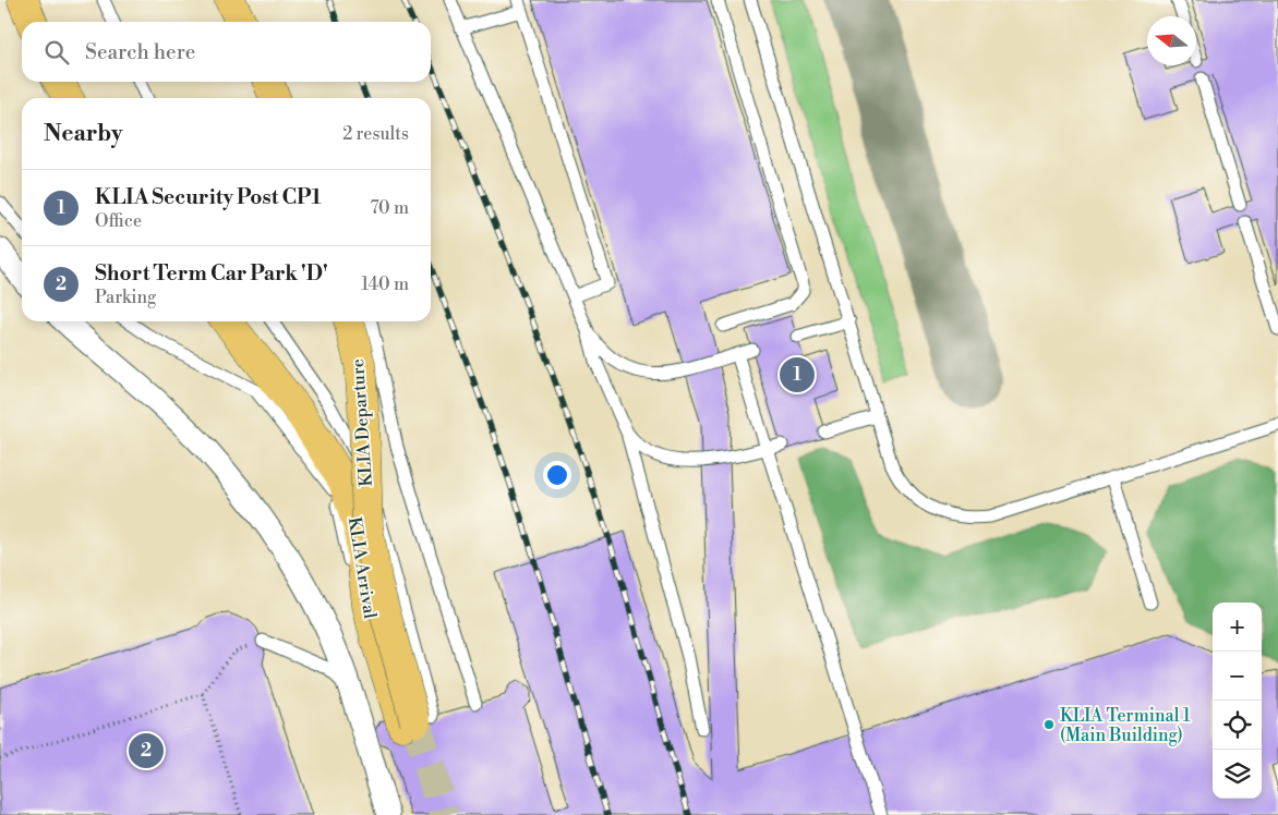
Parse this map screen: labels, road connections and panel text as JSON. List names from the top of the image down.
{
  "streets": {
    "main road": ["KLIA Departure", "KLIA Arrival"]
  },
  "crossings": [
    ["KLIA Departure", "KLIA Arrival"]
  ],
  "places": ["KLIA Terminal 1 (Main Building)"],
  "north": "left",
  "page": {
    "search": "Search here",
    "heading": ["Nearby", "2 results"],
    "list": [
      {
        "mark": "1",
        "name": "KLIA Security Post CP1",
        "note": "Office",
        "value": "70 m"
      },
      {
        "mark": "2",
        "name": "Short Term Car Park 'D'",
        "note": "Parking",
        "value": "140 m"
      }
    ],
    "pins": ["1", "2"],
    "map_buttons": ["+", "−"]
  }
}
